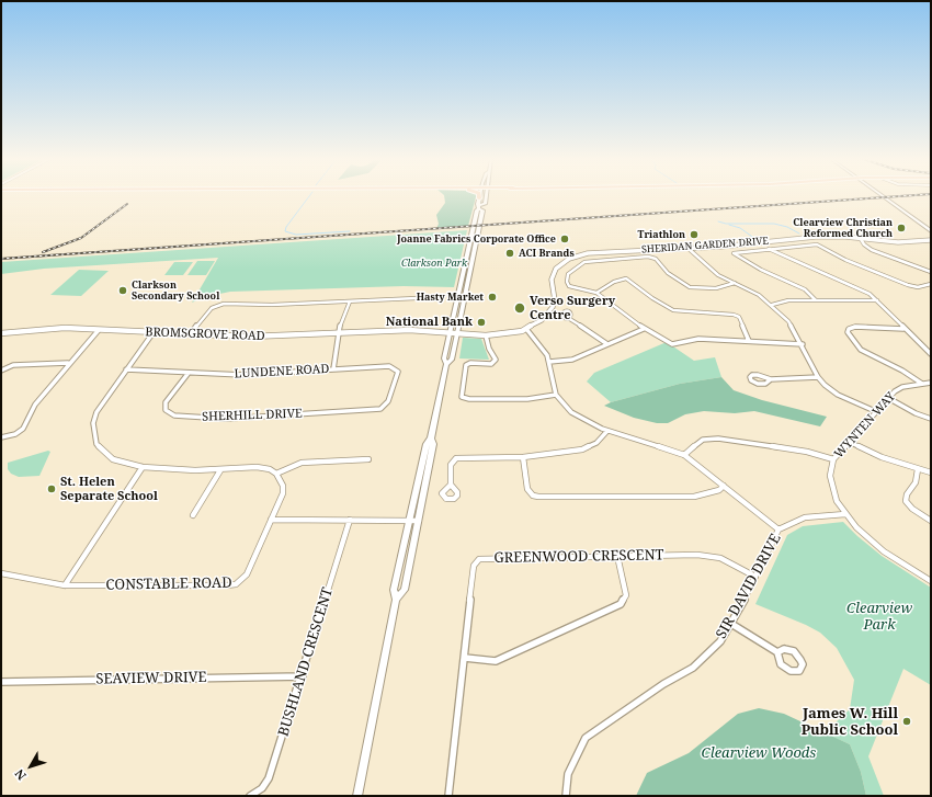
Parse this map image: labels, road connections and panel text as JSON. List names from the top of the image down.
{
  "streets": {
    "street": [
      "SHERIDAN GARDEN DRIVE",
      "BROMSGROVE ROAD",
      "LUNDENE ROAD",
      "SHERHILL DRIVE",
      "WYNTEN WAY",
      "GREENWOOD CRESCENT",
      "CONSTABLE ROAD",
      "SIR DAVID DRIVE",
      "BUSHLAND CRESCENT",
      "SEAVIEW DRIVE"
    ]
  },
  "crossings": [
    ["SHERIDAN GARDEN DRIVE", "BROMSGROVE ROAD"],
    ["LUNDENE ROAD", "SHERHILL DRIVE"],
    ["WYNTEN WAY", "SIR DAVID DRIVE"],
    ["GREENWOOD CRESCENT", "SIR DAVID DRIVE"],
    ["BUSHLAND CRESCENT", "SEAVIEW DRIVE"]
  ],
  "parks": ["Clarkson Park", "Clearview Park", "Clearview Woods"],
  "places": [
    "Clearview Christian Reformed Church",
    "Triathlon",
    "Joanne Fabrics Corporate Office",
    "ACI Brands",
    "Clarkson Secondary School",
    "Hasty Market",
    "Verso Surgery Centre",
    "National Bank",
    "St. Helen Separate School",
    "James W. Hill Public School"
  ],
  "north": "bottom left"
}
